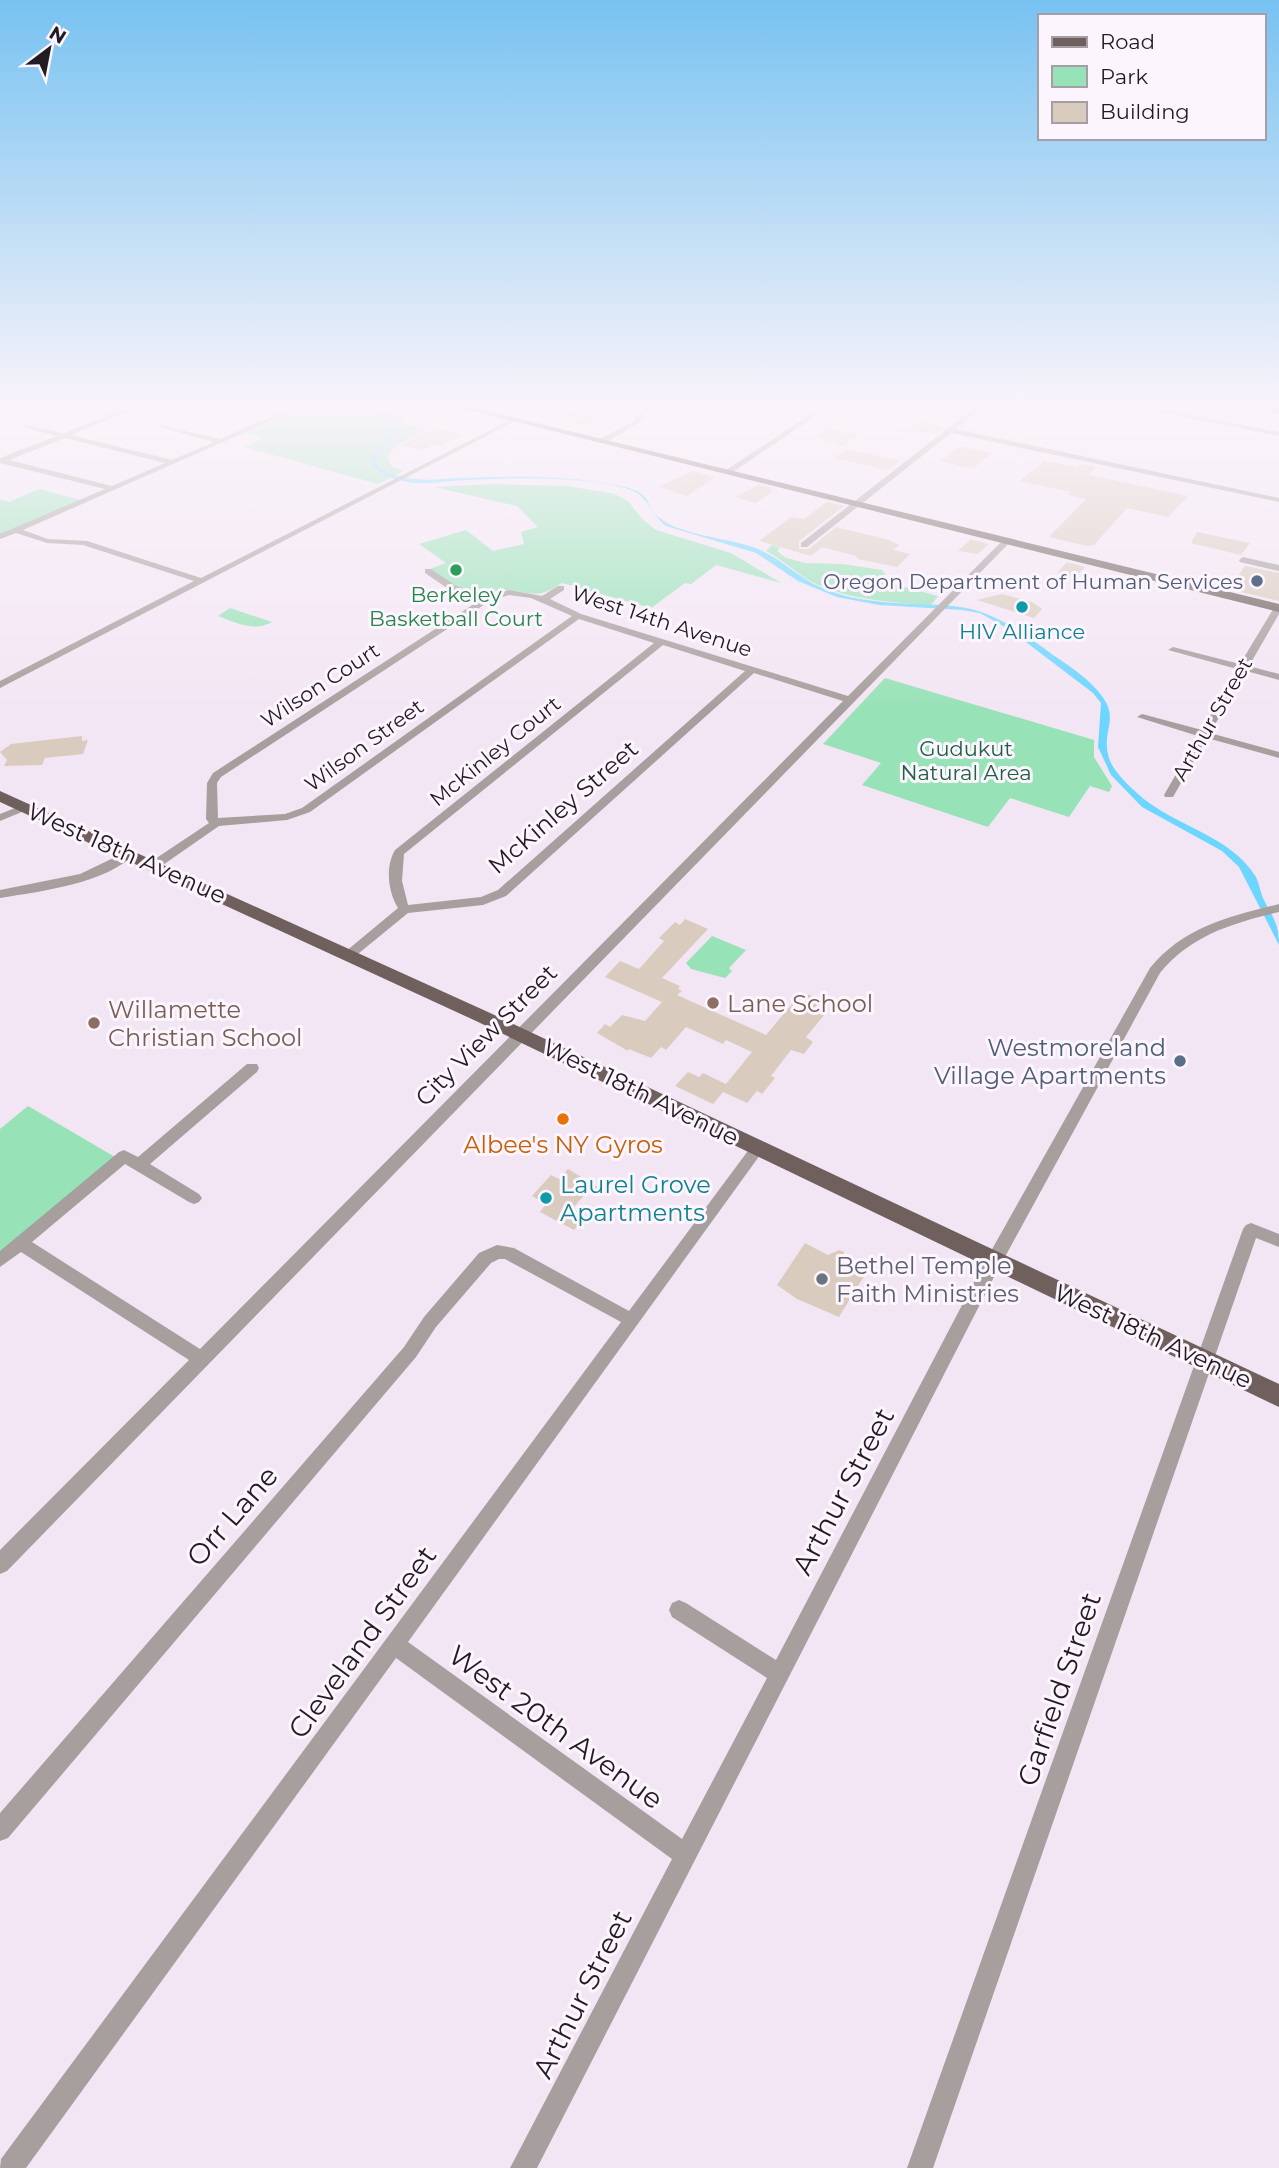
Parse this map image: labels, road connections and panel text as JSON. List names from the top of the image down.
{
  "streets": {
    "main road": ["West 18th Avenue"],
    "street": [
      "West 14th Avenue",
      "Wilson Court",
      "Arthur Street",
      "Wilson Street",
      "McKinley Court",
      "McKinley Street",
      "City View Street",
      "Orr Lane",
      "Cleveland Street",
      "Garfield Street",
      "West 20th Avenue"
    ]
  },
  "crossings": [
    ["West 14th Avenue", "Wilson Court"],
    ["West 14th Avenue", "Wilson Street"],
    ["West 14th Avenue", "McKinley Court"],
    ["West 14th Avenue", "McKinley Street"],
    ["West 14th Avenue", "City View Street"],
    ["Wilson Court", "Wilson Street"],
    ["Arthur Street", "West 18th Avenue"],
    ["Arthur Street", "West 20th Avenue"],
    ["McKinley Court", "McKinley Street"],
    ["West 18th Avenue", "City View Street"],
    ["West 18th Avenue", "Cleveland Street"],
    ["West 18th Avenue", "Garfield Street"],
    ["Orr Lane", "Cleveland Street"],
    ["Cleveland Street", "West 20th Avenue"]
  ],
  "parks": ["Gudukut Natural Area"],
  "places": [
    "Berkeley Basketball Court",
    "Oregon Department of Human Services",
    "HIV Alliance",
    "Lane School",
    "Willamette Christian School",
    "Westmoreland Village Apartments",
    "Albee's NY Gyros",
    "Laurel Grove Apartments",
    "Bethel Temple Faith Ministries"
  ],
  "legend": ["Road", "Park", "Building"],
  "north": "top right"
}
